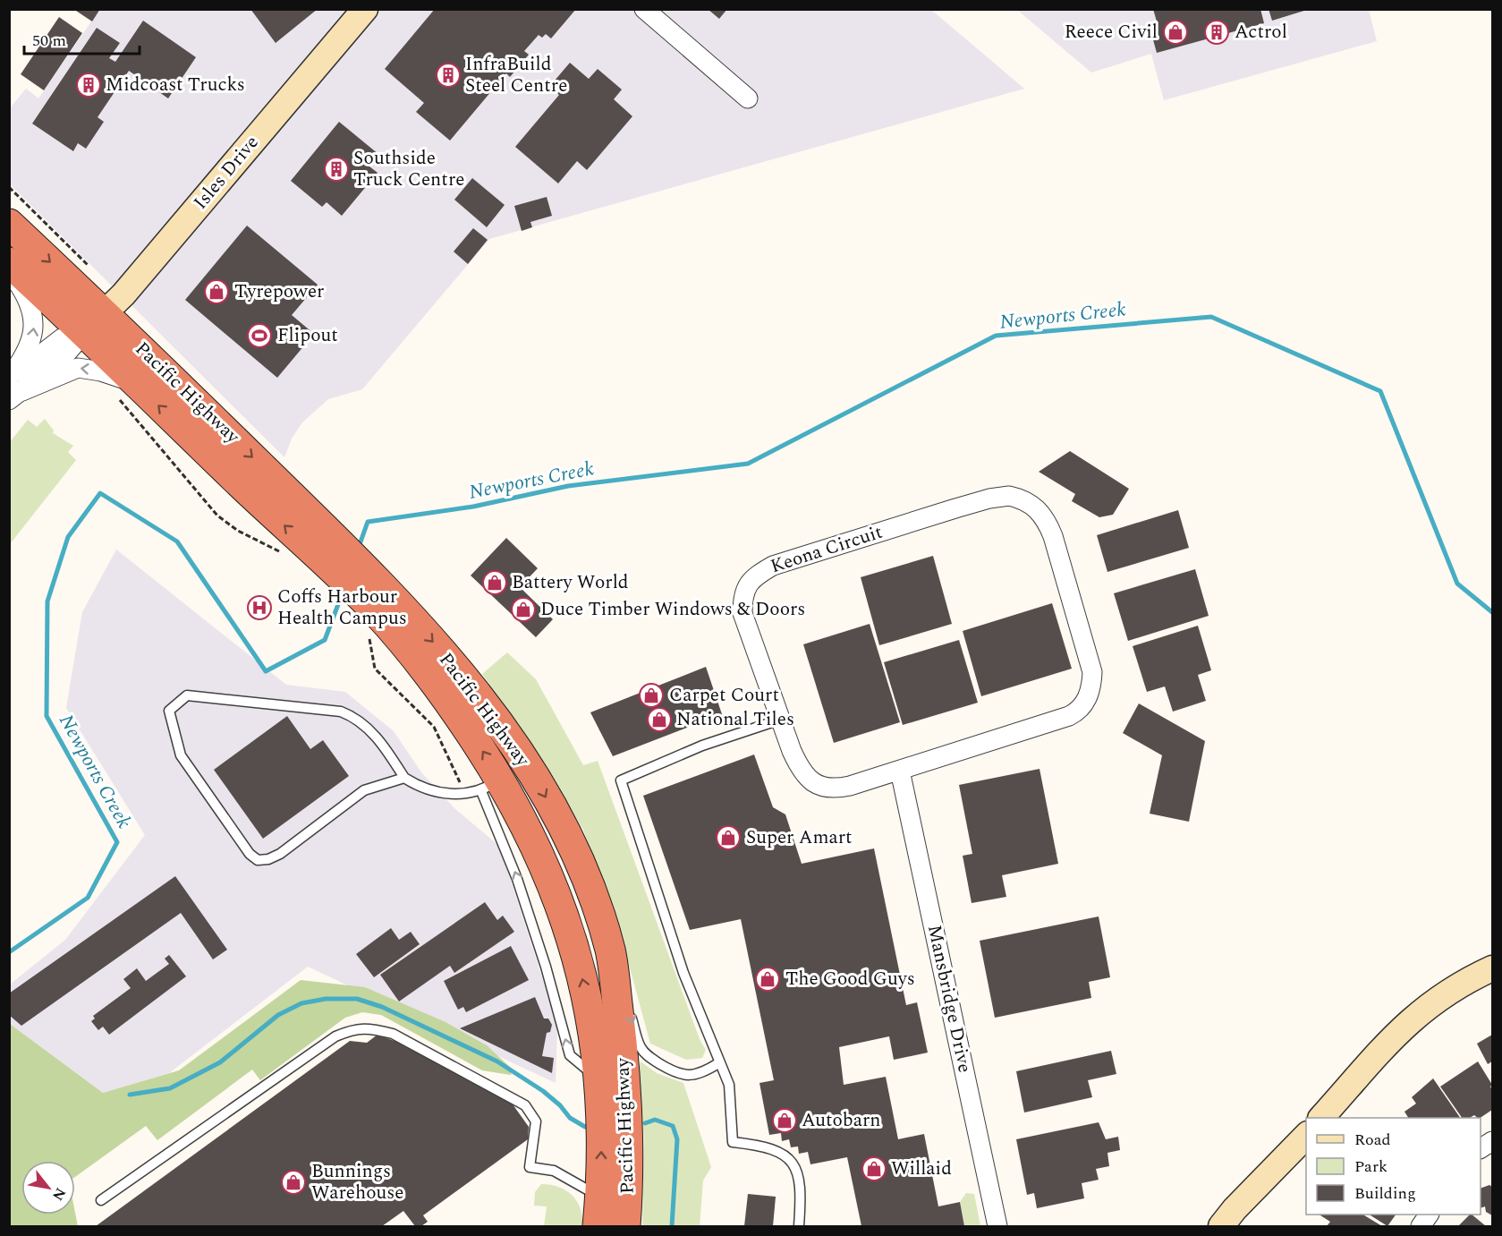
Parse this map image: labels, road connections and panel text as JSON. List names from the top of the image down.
{
  "streets": {
    "highway": ["Pacific Highway"],
    "street": ["Isles Drive", "Keona Circuit", "Mansbridge Drive"]
  },
  "crossings": [
    ["Isles Drive", "Pacific Highway"],
    ["Keona Circuit", "Mansbridge Drive"]
  ],
  "water": ["Newports Creek"],
  "places": {
    "shop": [
      "Reece Civil",
      "Tyrepower",
      "Battery World",
      "Duce Timber Windows & Doors",
      "Carpet Court",
      "National Tiles",
      "Super Amart",
      "The Good Guys",
      "Autobarn",
      "Willaid",
      "Bunnings Warehouse"
    ],
    "building": [
      "Actrol",
      "InfraBuild Steel Centre",
      "Midcoast Trucks",
      "Southside Truck Centre"
    ],
    "sports": ["Flipout"],
    "hospital": ["Coffs Harbour Health Campus"]
  },
  "legend": ["Road", "Park", "Building"],
  "scale_bar": "50 m",
  "north": "bottom right"
}
